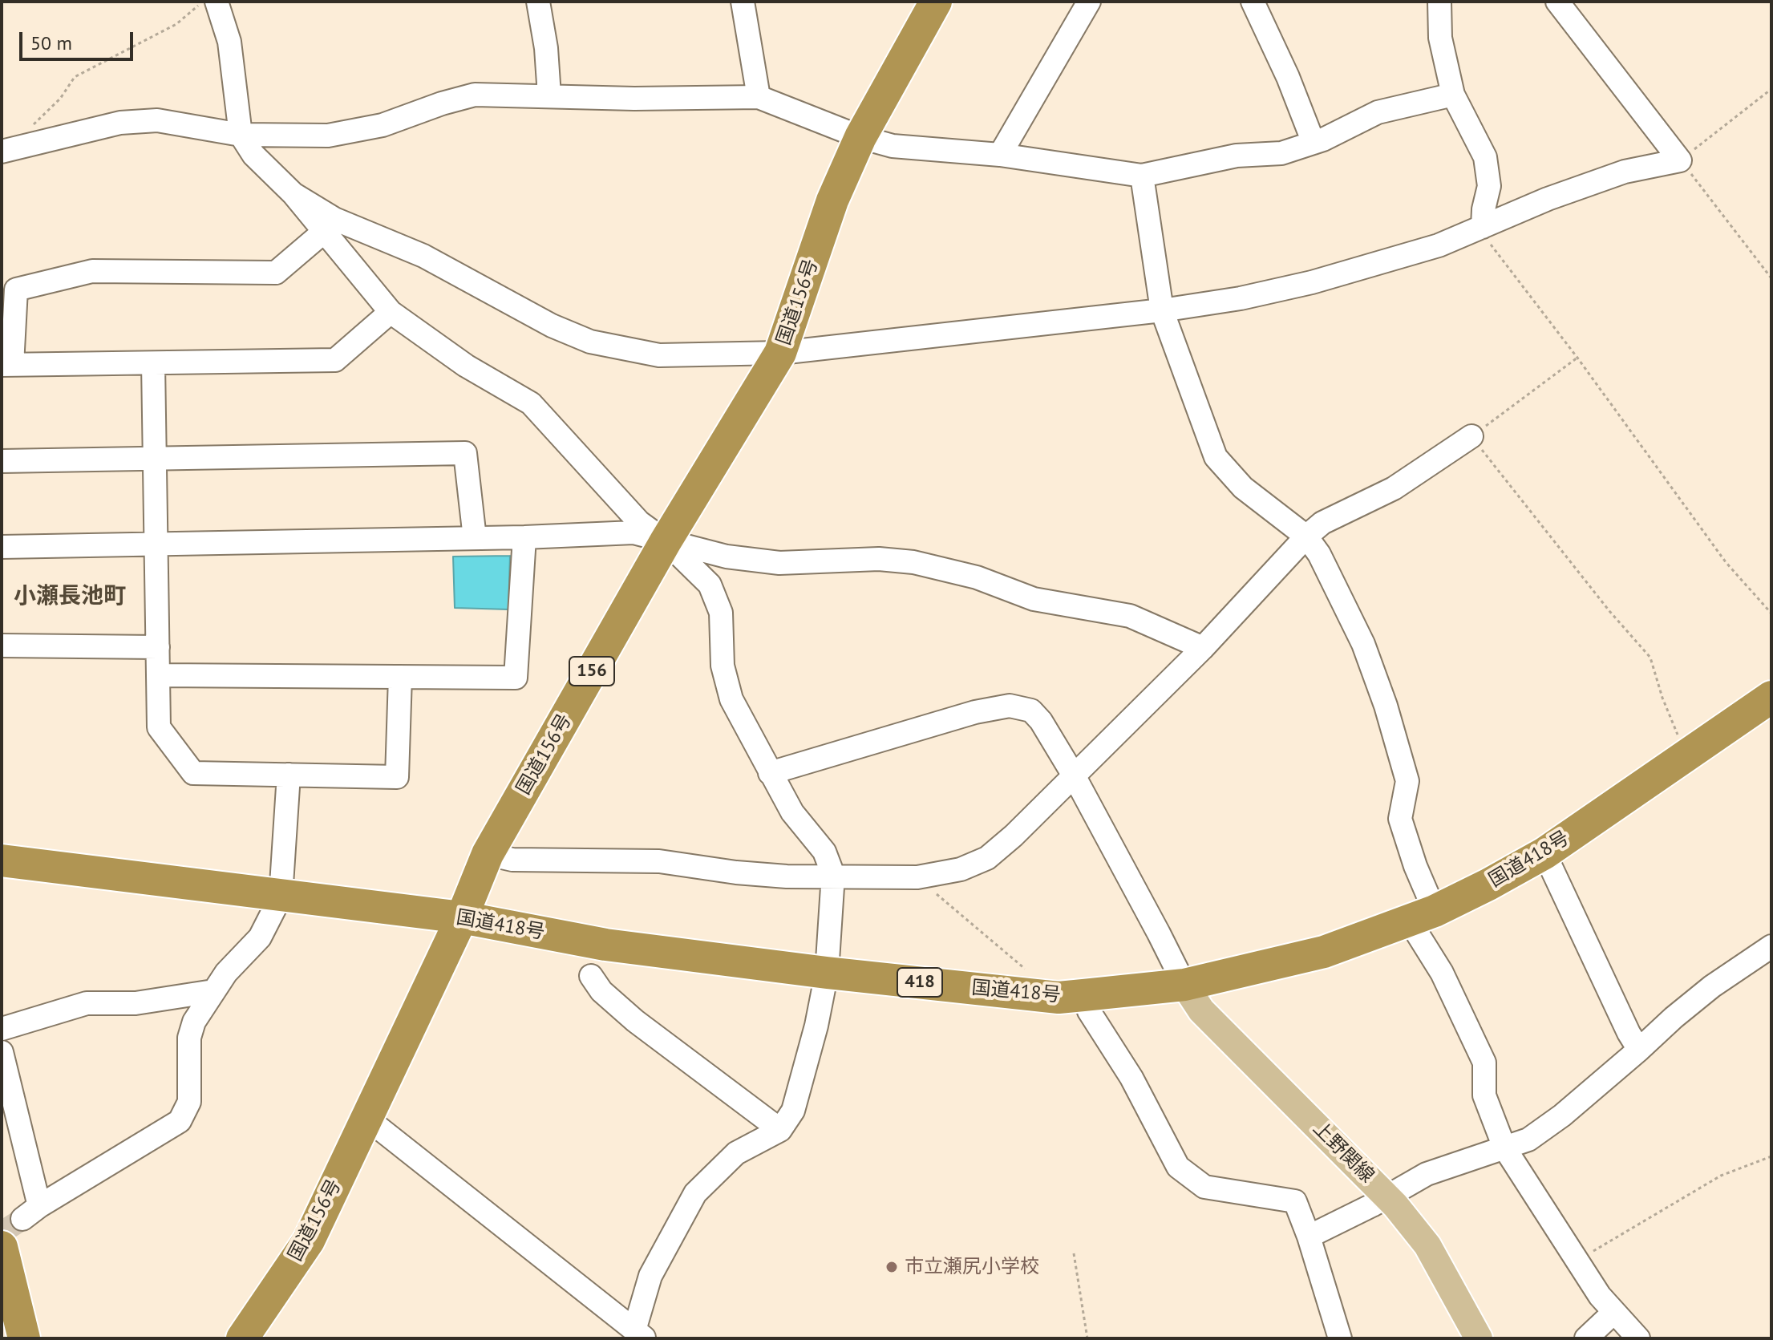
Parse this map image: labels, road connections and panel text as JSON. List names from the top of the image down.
{
  "streets": {
    "highway": [
      "国道156号",
      "156",
      "国道418号",
      "418"
    ],
    "main road": ["上野関線"]
  },
  "crossings": [
    ["国道156号", "国道418号"],
    ["国道418号", "上野関線"]
  ],
  "districts": ["小瀬長池町"],
  "places": ["市立瀬尻小学校"],
  "scale_bar": "50 m"
}
